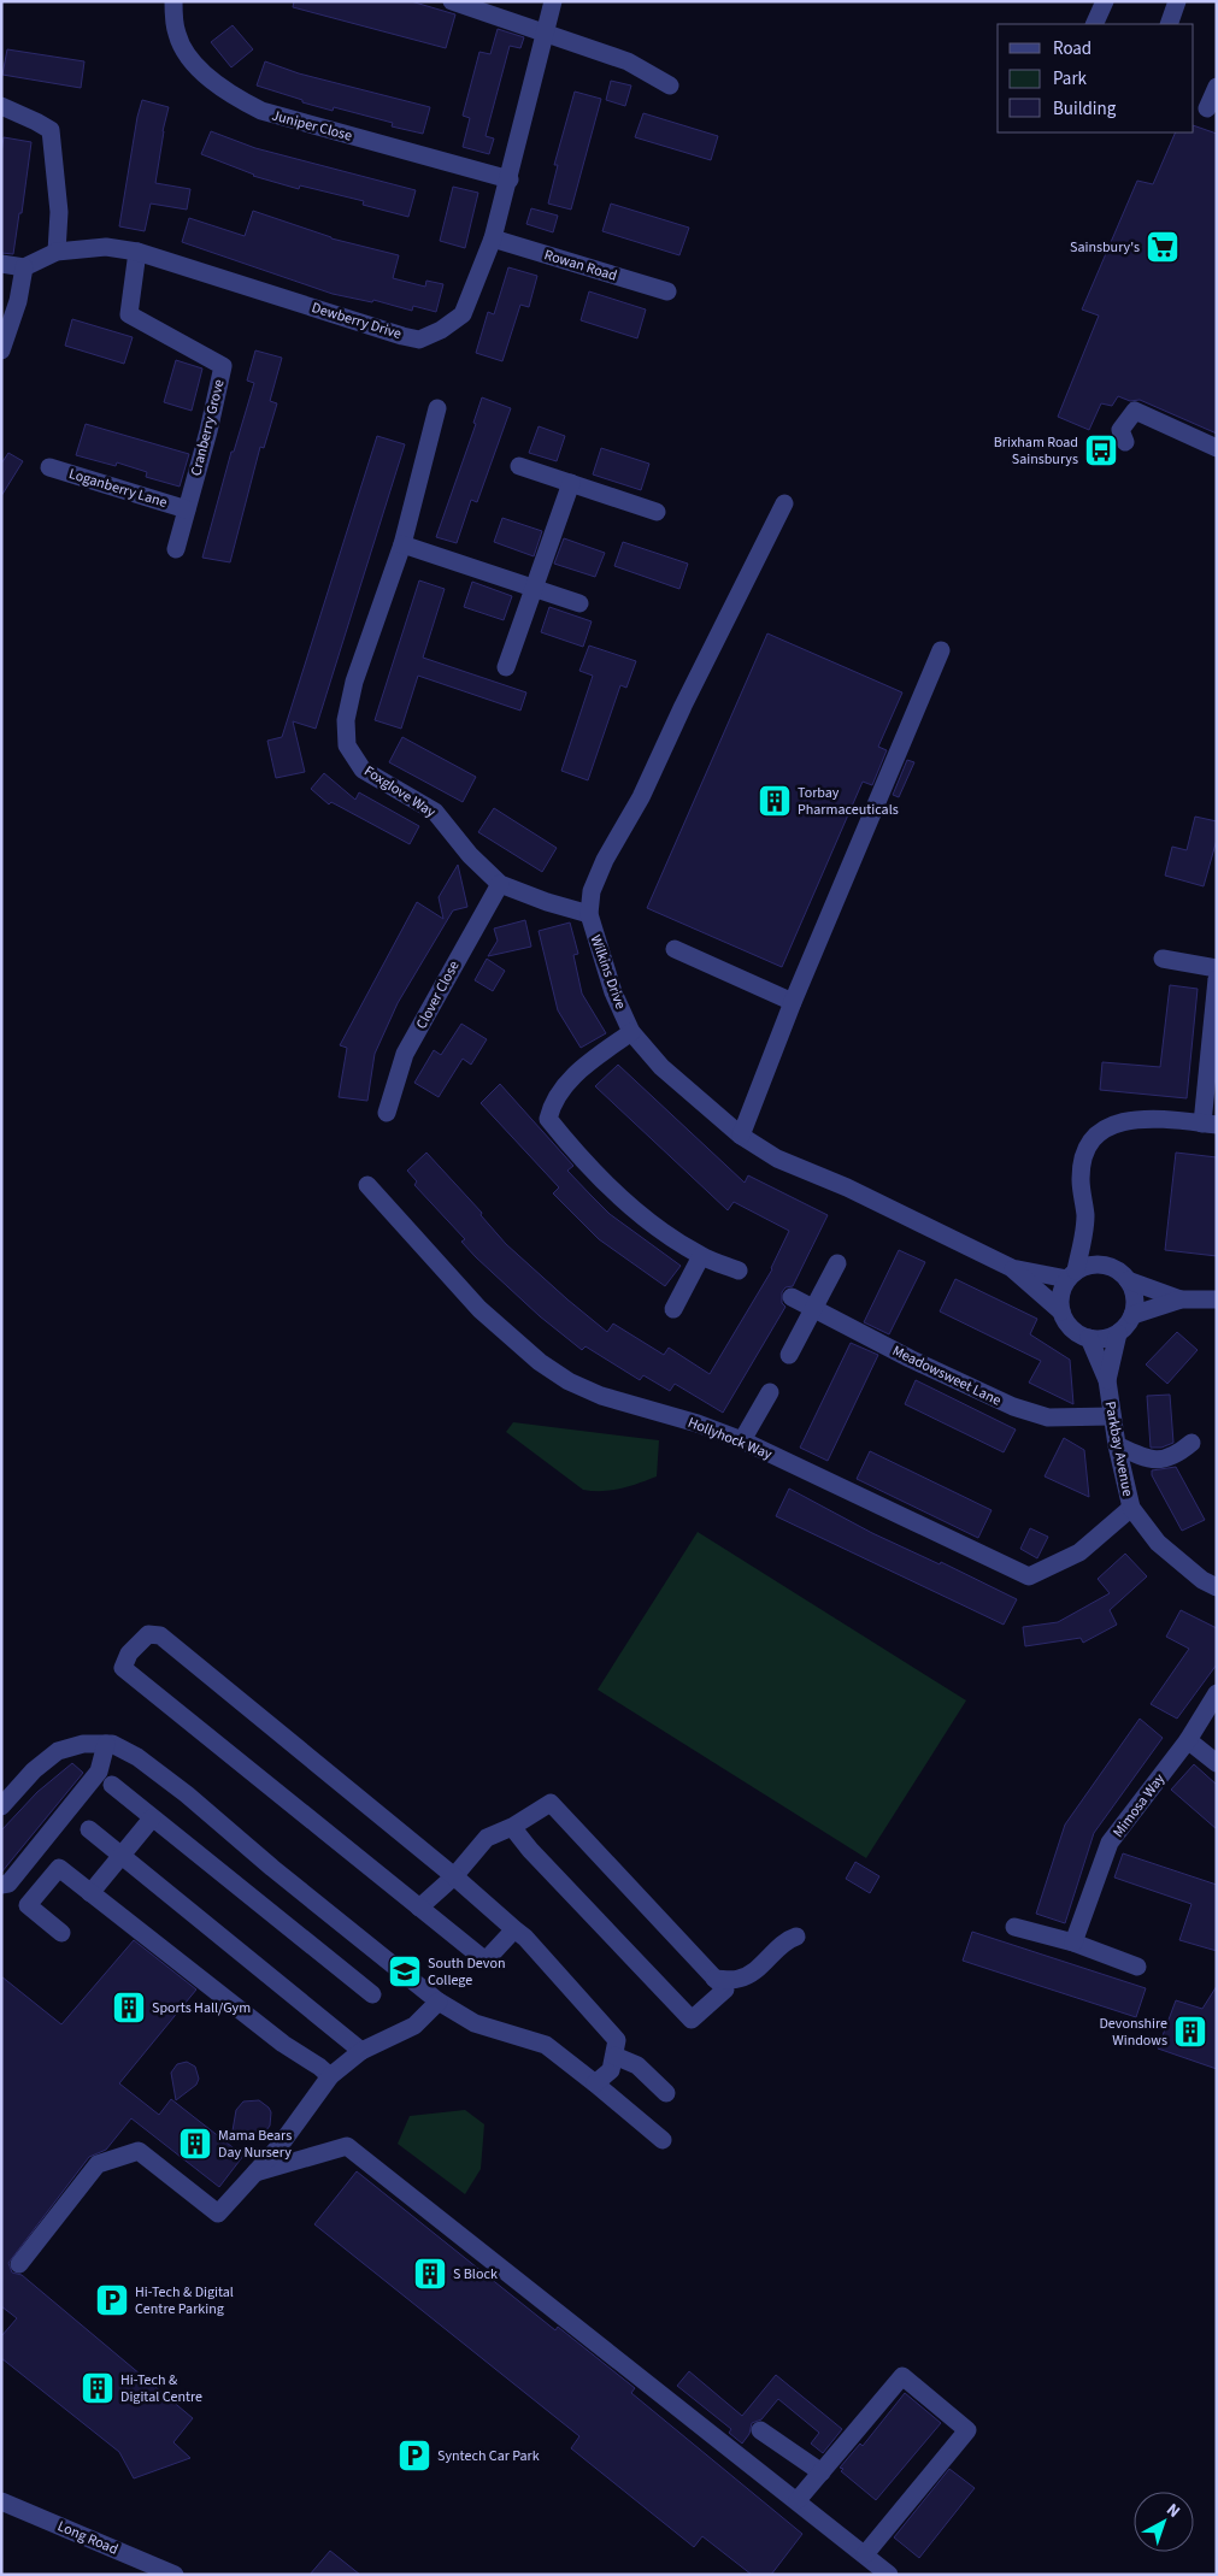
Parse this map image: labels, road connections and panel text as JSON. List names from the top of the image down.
{
  "streets": {
    "street": [
      "Juniper Close",
      "Rowan Road",
      "Dewberry Drive",
      "Cranberry Grove",
      "Loganberry Lane",
      "Foxglove Way",
      "Wilkins Drive",
      "Clover Close",
      "Meadowsweet Lane",
      "Hollyhock Way",
      "Parkbay Avenue",
      "Mimosa Way",
      "Long Road"
    ]
  },
  "crossings": [
    ["Juniper Close", "Dewberry Drive"],
    ["Rowan Road", "Dewberry Drive"],
    ["Dewberry Drive", "Cranberry Grove"],
    ["Cranberry Grove", "Loganberry Lane"],
    ["Foxglove Way", "Clover Close"],
    ["Wilkins Drive", "Parkbay Avenue"],
    ["Meadowsweet Lane", "Parkbay Avenue"],
    ["Hollyhock Way", "Parkbay Avenue"]
  ],
  "places": {
    "supermarket": ["Sainsbury's"],
    "bus stop": ["Brixham Road Sainsburys"],
    "building": [
      "Torbay Pharmaceuticals",
      "Sports Hall/Gym",
      "Devonshire Windows",
      "Mama Bears Day Nursery",
      "S Block",
      "Hi-Tech & Digital Centre"
    ],
    "school or university": ["South Devon College"],
    "parking": ["Hi-Tech & Digital Centre Parking", "Syntech Car Park"]
  },
  "legend": ["Road", "Park", "Building"],
  "north": "top right"
}
